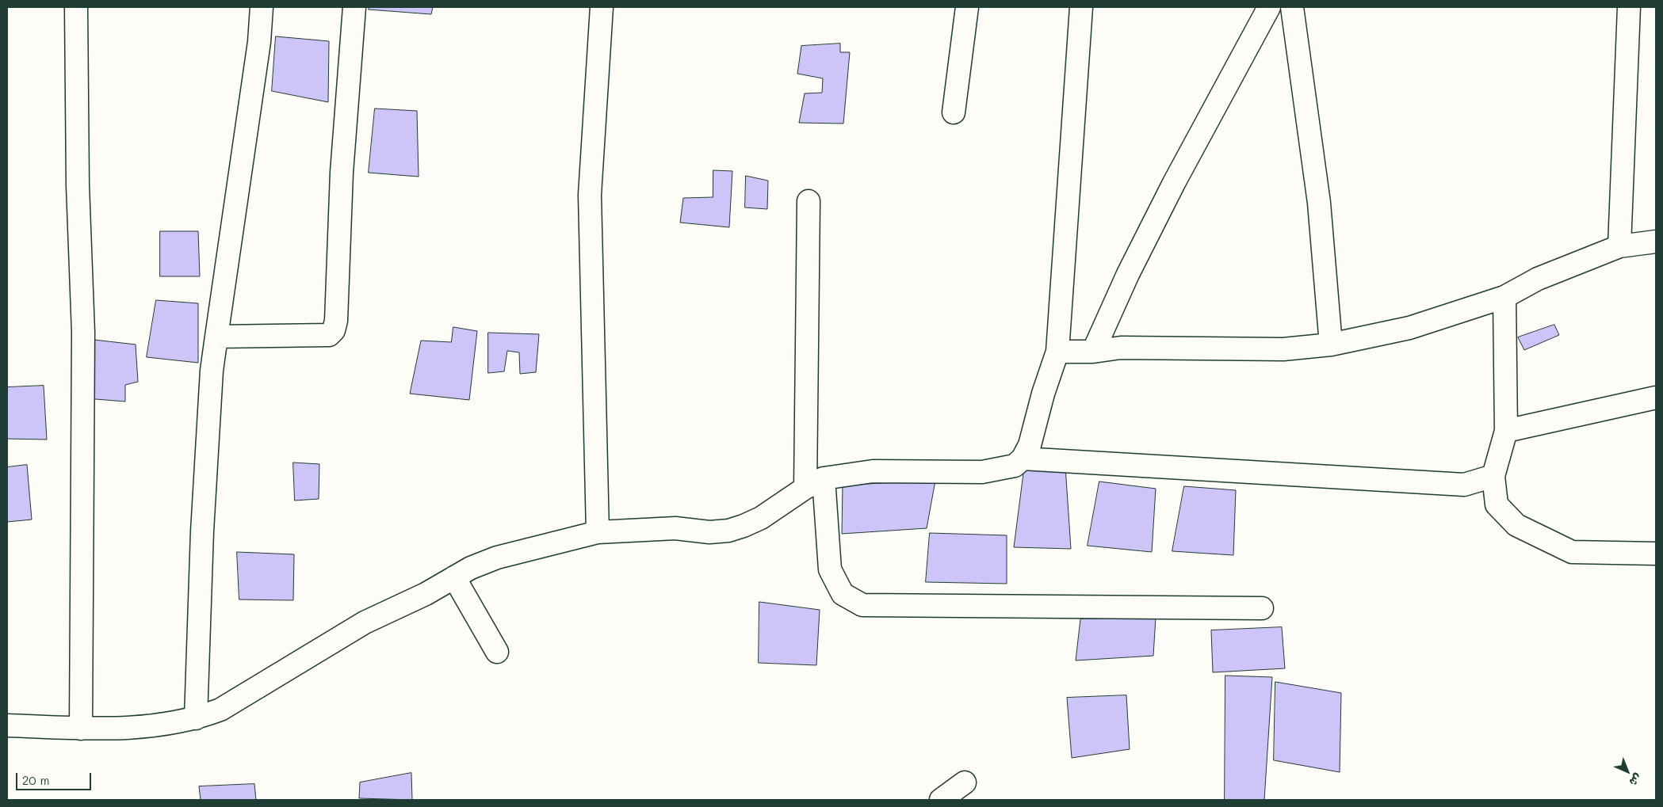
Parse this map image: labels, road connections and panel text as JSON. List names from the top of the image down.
{
  "scale_bar": "20 m",
  "north": "bottom right"
}
